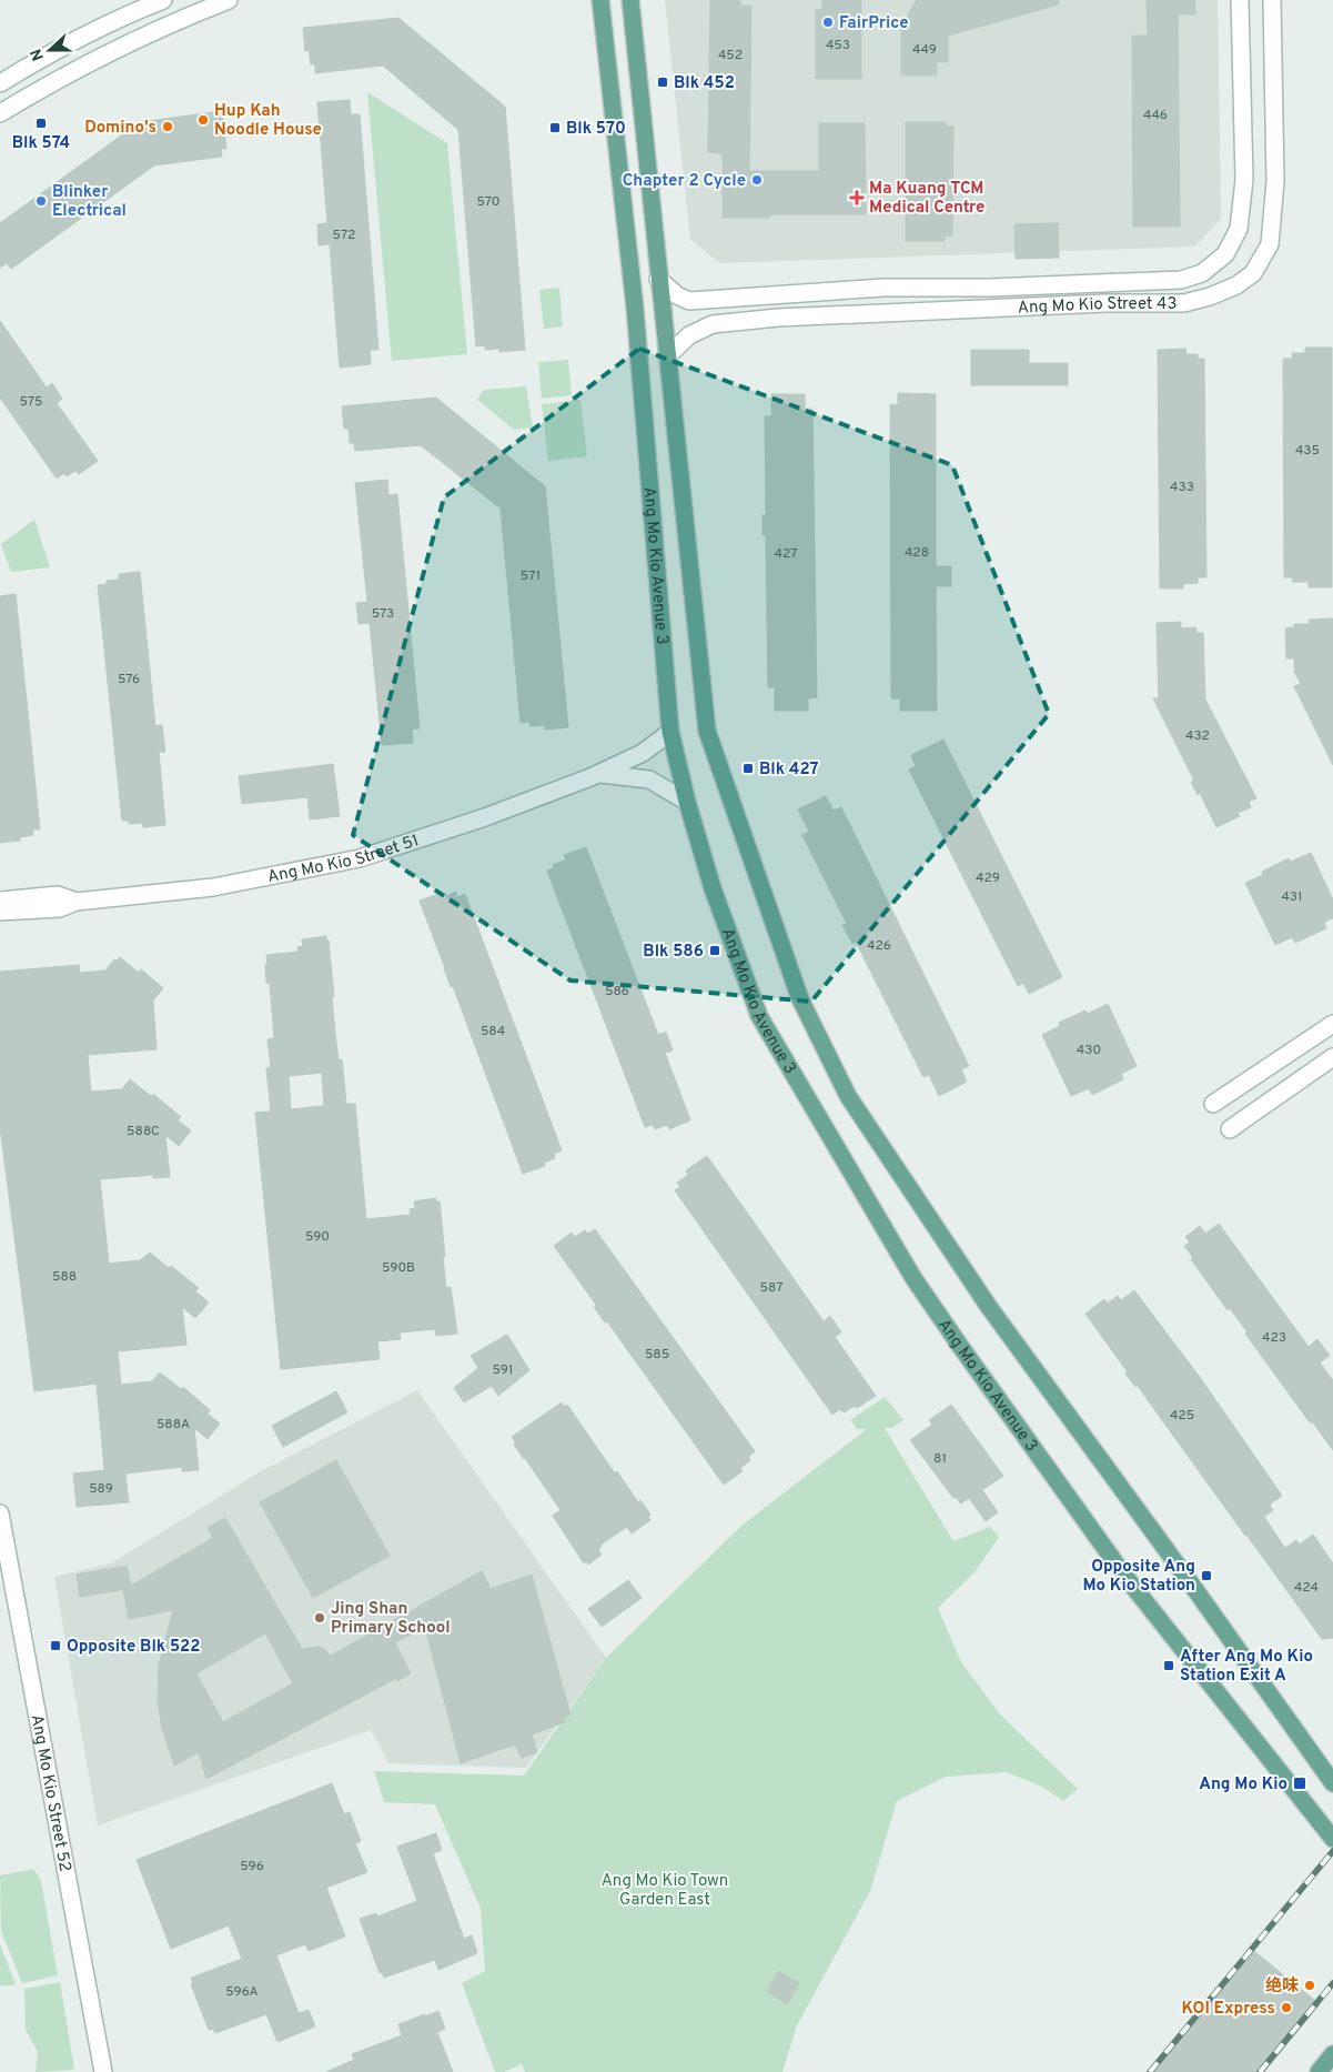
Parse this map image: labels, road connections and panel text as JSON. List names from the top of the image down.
{
  "streets": {
    "main road": ["Ang Mo Kio Avenue 3"],
    "street": ["Ang Mo Kio Street 43", "Ang Mo Kio Street 51", "Ang Mo Kio Street 52"]
  },
  "crossings": [
    ["Ang Mo Kio Street 43", "Ang Mo Kio Avenue 3"],
    ["Ang Mo Kio Avenue 3", "Ang Mo Kio Street 51"]
  ],
  "parks": ["Ang Mo Kio Town Garden East"],
  "places": {
    "other": [
      "FairPrice",
      "Hup Kah Noodle House",
      "Domino's",
      "Chapter 2 Cycle",
      "Blinker Electrical",
      "Jing Shan Primary School",
      "绝味",
      "KOI Express"
    ],
    "transit": [
      "Blk 452",
      "Blk 574",
      "Blk 570",
      "Blk 427",
      "Blk 586",
      "Opposite Ang Mo Kio Station",
      "Opposite Blk 522",
      "After Ang Mo Kio Station Exit A",
      "Ang Mo Kio"
    ],
    "health": ["Ma Kuang TCM Medical Centre"]
  },
  "house_numbers": [
    "453",
    "449",
    "452",
    "446",
    "570",
    "572",
    "575",
    "435",
    "433",
    "428",
    "427",
    "571",
    "573",
    "576",
    "432",
    "429",
    "431",
    "426",
    "586",
    "584",
    "430",
    "588C",
    "590",
    "590B",
    "588",
    "587",
    "423",
    "585",
    "591",
    "425",
    "588A",
    "81",
    "589",
    "424",
    "596",
    "596A"
  ],
  "north": "left"
}
